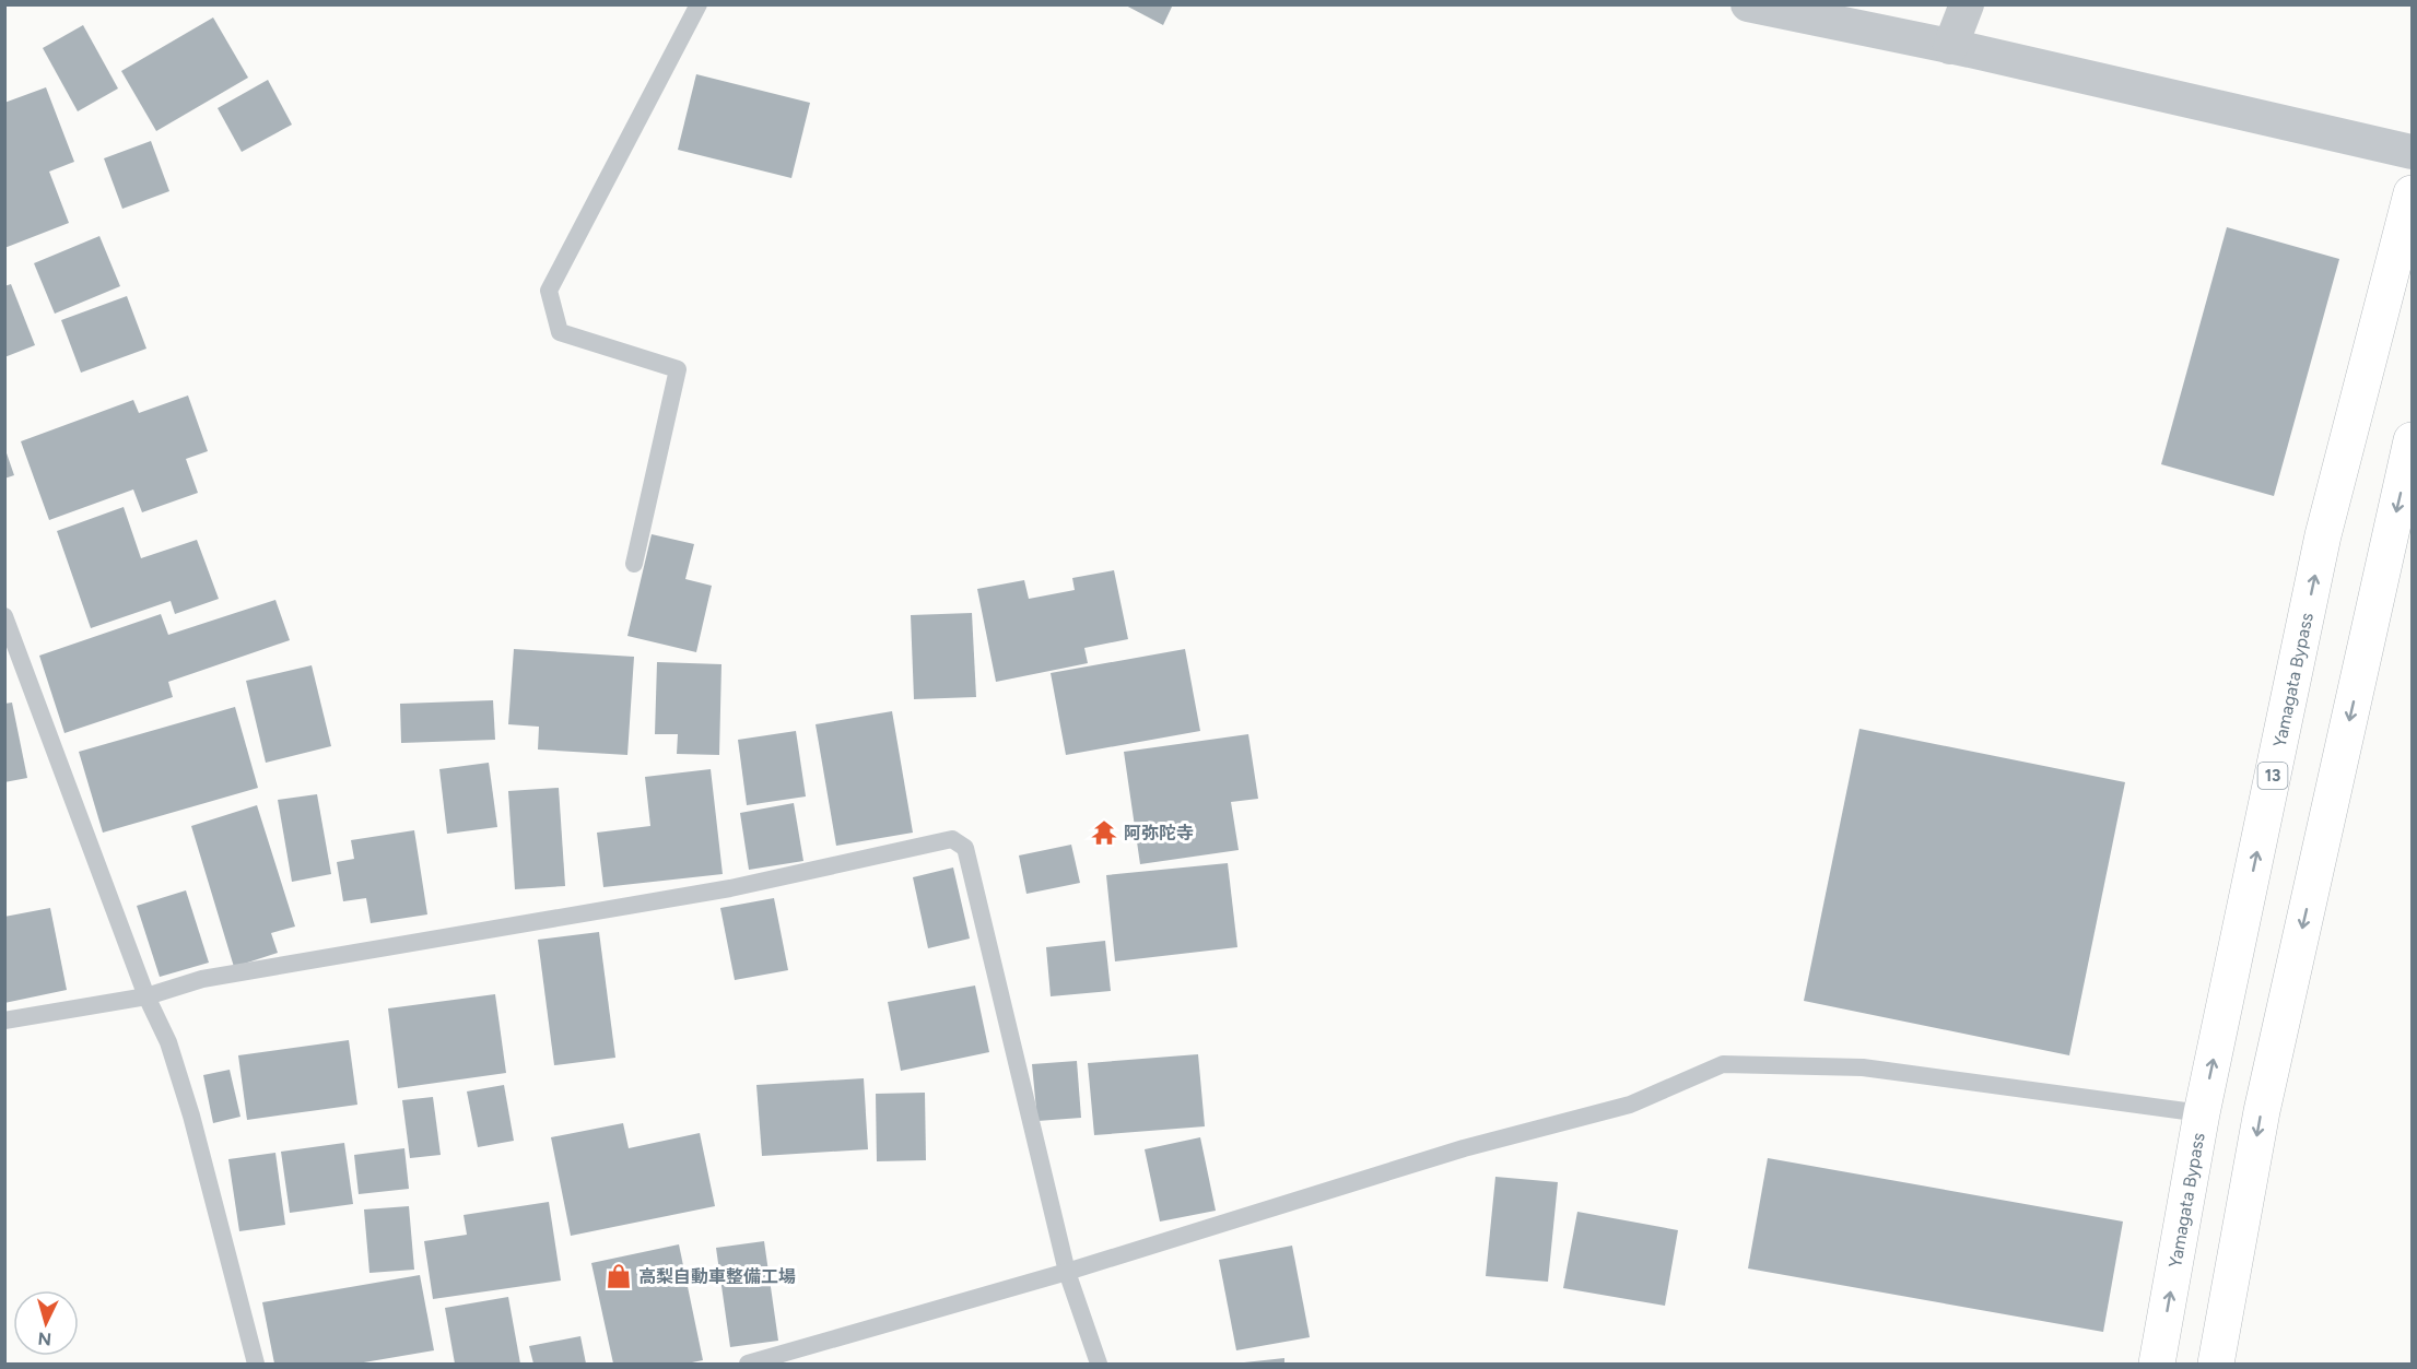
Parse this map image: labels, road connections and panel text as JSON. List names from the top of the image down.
{
  "streets": {
    "highway": ["Yamagata Bypass", "13"]
  },
  "places": {
    "temple": ["阿弥陀寺"],
    "shop": ["高梨自動車整備工場"]
  },
  "north": "bottom"
}
